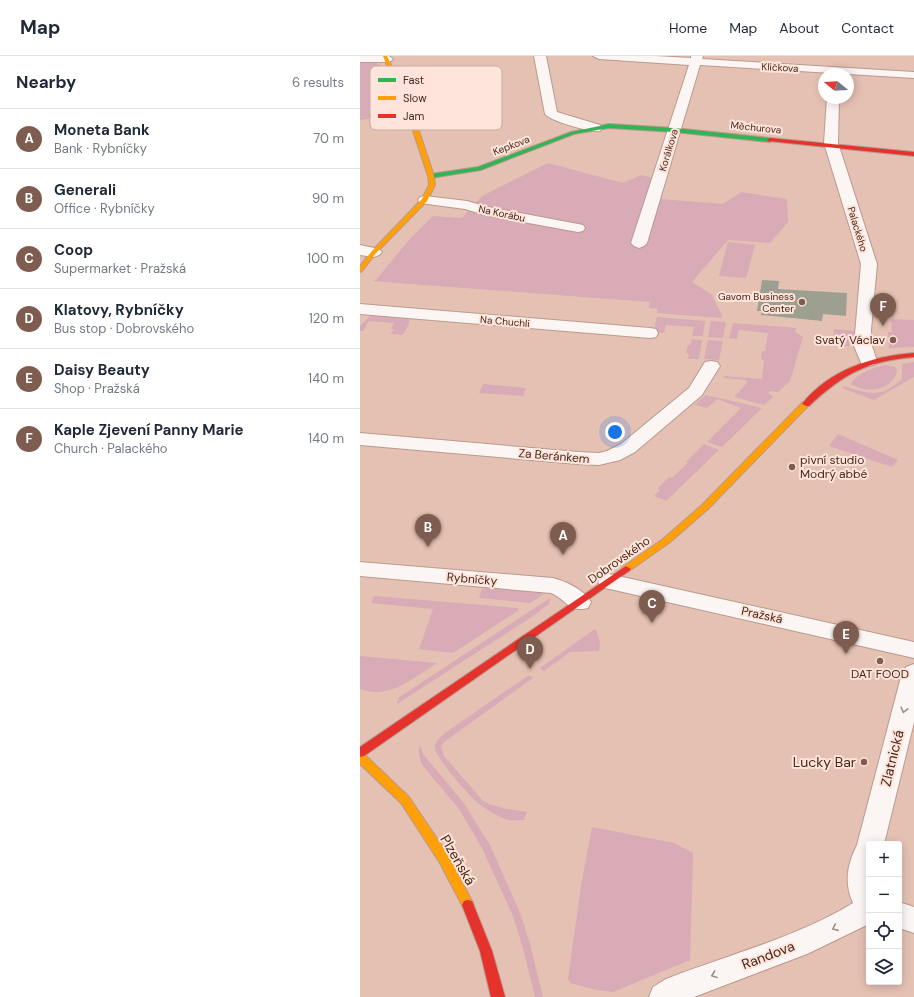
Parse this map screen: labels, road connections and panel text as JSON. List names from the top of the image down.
{
  "streets": {
    "street": [
      "Kličkova",
      "Měchurova",
      "Kepkova",
      "Korálkova",
      "Na Korábu",
      "Palackého",
      "Na Chuchli",
      "Za Beránkem",
      "Dobrovského",
      "Rybníčky",
      "Pražská",
      "Zlatnická",
      "Plzeňská",
      "Randova"
    ]
  },
  "crossings": [
    ["Kličkova", "Korálkova"],
    ["Měchurova", "Kepkova"],
    ["Měchurova", "Korálkova"],
    ["Měchurova", "Palackého"],
    ["Palackého", "Dobrovského"],
    ["Dobrovského", "Rybníčky"],
    ["Dobrovského", "Pražská"]
  ],
  "one_way": ["Zlatnická", "Randova"],
  "places": [
    "Gavom Business Center",
    "Svatý Václav",
    "pivní studio Modrý abbé",
    "DAT FOOD",
    "Lucky Bar"
  ],
  "legend": ["Fast", "Slow", "Jam"],
  "north": "left",
  "page": {
    "header": "Map",
    "nav": [
      "Home",
      "Map",
      "About",
      "Contact"
    ],
    "heading": ["Nearby", "6 results"],
    "list": [
      {
        "mark": "A",
        "name": "Moneta Bank",
        "note": "Bank · Rybníčky",
        "value": "70 m"
      },
      {
        "mark": "B",
        "name": "Generali",
        "note": "Office · Rybníčky",
        "value": "90 m"
      },
      {
        "mark": "C",
        "name": "Coop",
        "note": "Supermarket · Pražská",
        "value": "100 m"
      },
      {
        "mark": "D",
        "name": "Klatovy, Rybníčky",
        "note": "Bus stop · Dobrovského",
        "value": "120 m"
      },
      {
        "mark": "E",
        "name": "Daisy Beauty",
        "note": "Shop · Pražská",
        "value": "140 m"
      },
      {
        "mark": "F",
        "name": "Kaple Zjevení Panny Marie",
        "note": "Church · Palackého",
        "value": "140 m"
      }
    ],
    "pins": [
      "F",
      "B",
      "A",
      "C",
      "E",
      "D"
    ],
    "map_buttons": ["+", "−"]
  }
}
